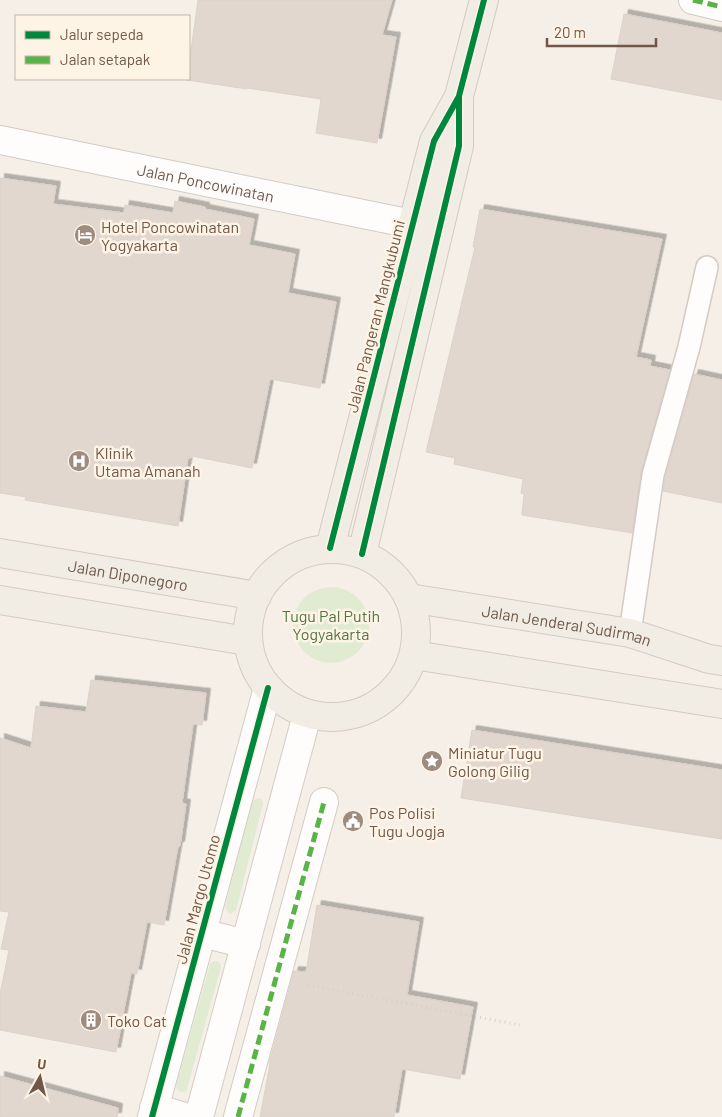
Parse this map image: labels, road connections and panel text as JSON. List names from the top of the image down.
{
  "streets": {
    "main road": ["Jalan Pangeran Mangkubumi", "Jalan Diponegoro", "Jalan Jenderal Sudirman"],
    "street": ["Jalan Poncowinatan", "Jalan Margo Utomo"]
  },
  "crossings": [
    ["Jalan Poncowinatan", "Jalan Pangeran Mangkubumi"],
    ["Jalan Pangeran Mangkubumi", "Jalan Diponegoro"],
    ["Jalan Pangeran Mangkubumi", "Jalan Jenderal Sudirman"],
    ["Jalan Pangeran Mangkubumi", "Jalan Margo Utomo"],
    ["Jalan Diponegoro", "Jalan Jenderal Sudirman"],
    ["Jalan Diponegoro", "Jalan Margo Utomo"],
    ["Jalan Jenderal Sudirman", "Jalan Margo Utomo"]
  ],
  "parks": ["Tugu Pal Putih Yogyakarta"],
  "places": {
    "hotel": ["Hotel Poncowinatan Yogyakarta"],
    "hospital": ["Klinik Utama Amanah"],
    "place": ["Miniatur Tugu Golong Gilig"],
    "public building": ["Pos Polisi Tugu Jogja"],
    "building": ["Toko Cat"]
  },
  "legend": ["Jalur sepeda", "Jalan setapak"],
  "scale_bar": "20 m",
  "north": "top"
}
